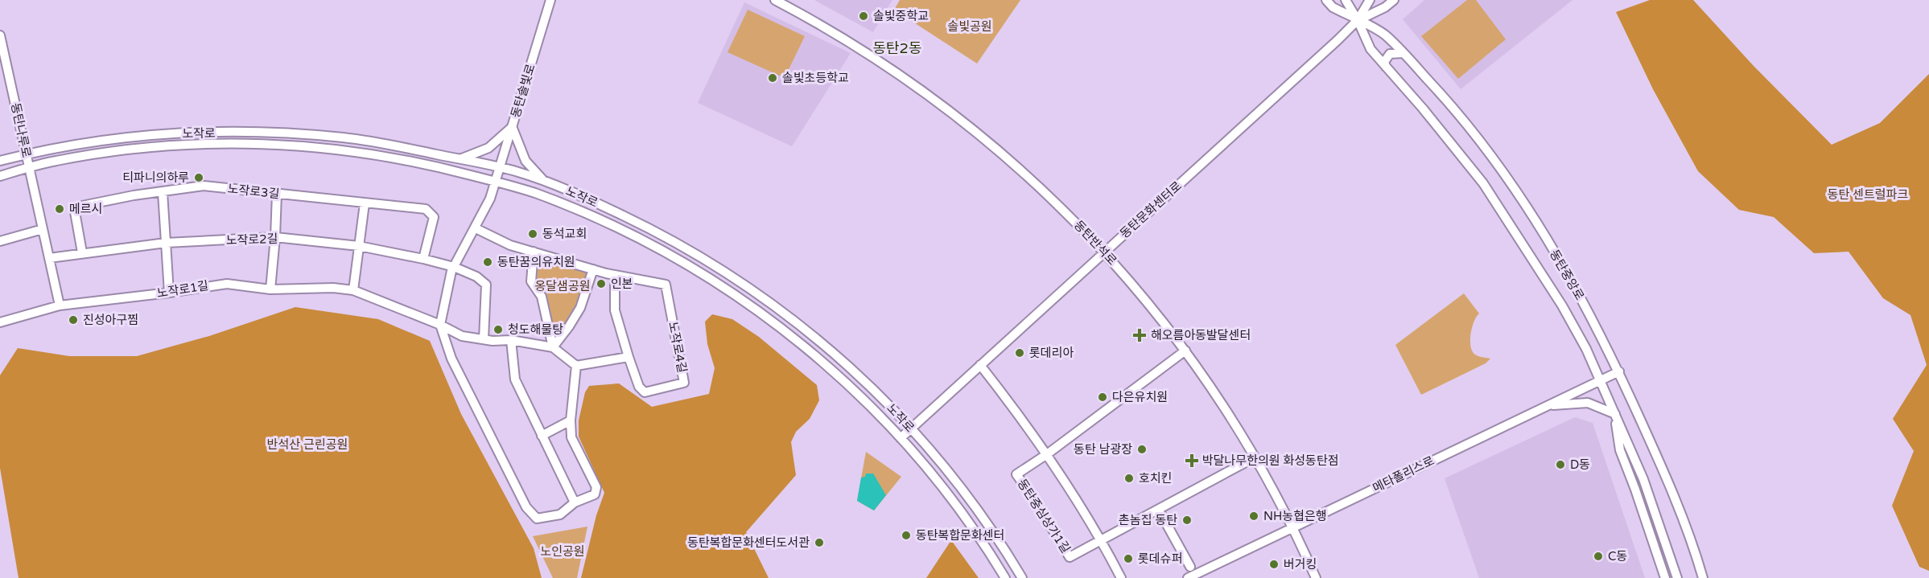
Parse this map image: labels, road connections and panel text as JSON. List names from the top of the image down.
{
  "streets": {
    "street": [
      "동탄솔빛로",
      "동탄나루로",
      "노작로",
      "노작로3길",
      "동탄문화센터로",
      "노작로2길",
      "동탄반석로",
      "동탄중앙로",
      "노작로1길",
      "노작로4길",
      "메타폴리스로",
      "동탄중심상가1길"
    ]
  },
  "crossings": [
    ["동탄솔빛로", "노작로"],
    ["동탄나루로", "노작로"],
    ["노작로", "동탄문화센터로"],
    ["노작로3길", "노작로2길"],
    ["동탄문화센터로", "동탄반석로"],
    ["동탄문화센터로", "동탄중앙로"],
    ["동탄반석로", "메타폴리스로"],
    ["동탄반석로", "동탄중심상가1길"],
    ["동탄중앙로", "메타폴리스로"]
  ],
  "districts": ["동탄2동"],
  "parks": [
    "솔빛공원",
    "동탄 센트럴파크",
    "옹달샘공원",
    "반석산 근린공원",
    "노인공원"
  ],
  "places": {
    "other": [
      "솔빛중학교",
      "솔빛초등학교",
      "티파니의하루",
      "메르시",
      "동석교회",
      "동탄꿈의유치원",
      "인본",
      "진성아구찜",
      "청도해물탕",
      "롯데리아",
      "다은유치원",
      "동탄 남광장",
      "D동",
      "호치킨",
      "NH농협은행",
      "촌놈집 동탄",
      "동탄복합문화센터",
      "동탄복합문화센터도서관",
      "C동",
      "롯데슈퍼",
      "버거킹"
    ],
    "health": ["해오름아동발달센터", "박달나무한의원 화성동탄점"]
  }
}
